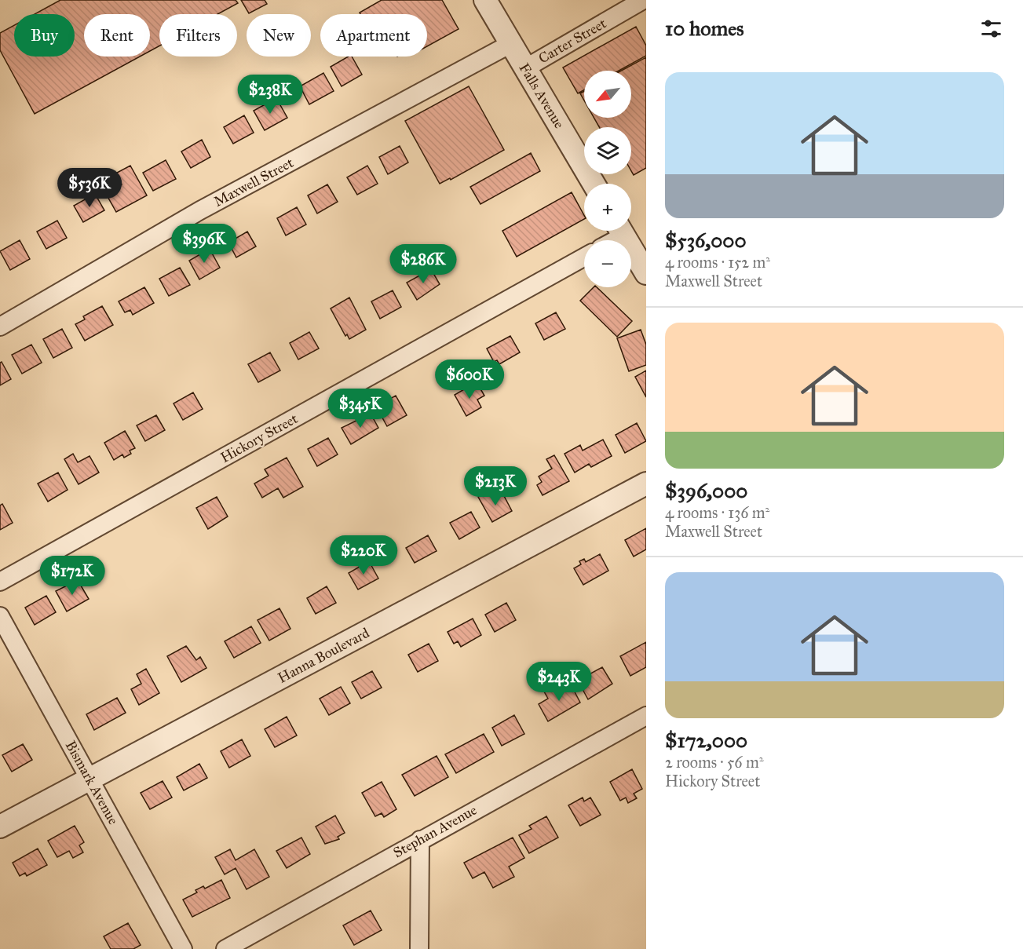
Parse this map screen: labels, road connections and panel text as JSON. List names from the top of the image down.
{
  "streets": {
    "street": [
      "Carter Street",
      "Falls Avenue",
      "Maxwell Street",
      "Hickory Street",
      "Hanna Boulevard",
      "Bismark Avenue",
      "Stephan Avenue"
    ]
  },
  "crossings": [
    ["Carter Street", "Falls Avenue"],
    ["Falls Avenue", "Maxwell Street"],
    ["Hanna Boulevard", "Bismark Avenue"]
  ],
  "north": "bottom left",
  "page": {
    "heading": "10 homes",
    "chip": [
      "Buy",
      "Rent",
      "Filters",
      "New",
      "Apartment"
    ],
    "list": [
      {
        "name": "$536,000",
        "note": "4 rooms · 152 m² · Maxwell Street"
      },
      {
        "name": "$396,000",
        "note": "4 rooms · 136 m² · Maxwell Street"
      },
      {
        "name": "$172,000",
        "note": "2 rooms · 56 m² · Hickory Street"
      }
    ],
    "map_buttons": ["+", "−"],
    "price": [
      "$238K",
      "$536K",
      "$396K",
      "$286K",
      "$600K",
      "$345K",
      "$213K",
      "$220K",
      "$172K",
      "$243K"
    ]
  }
}
